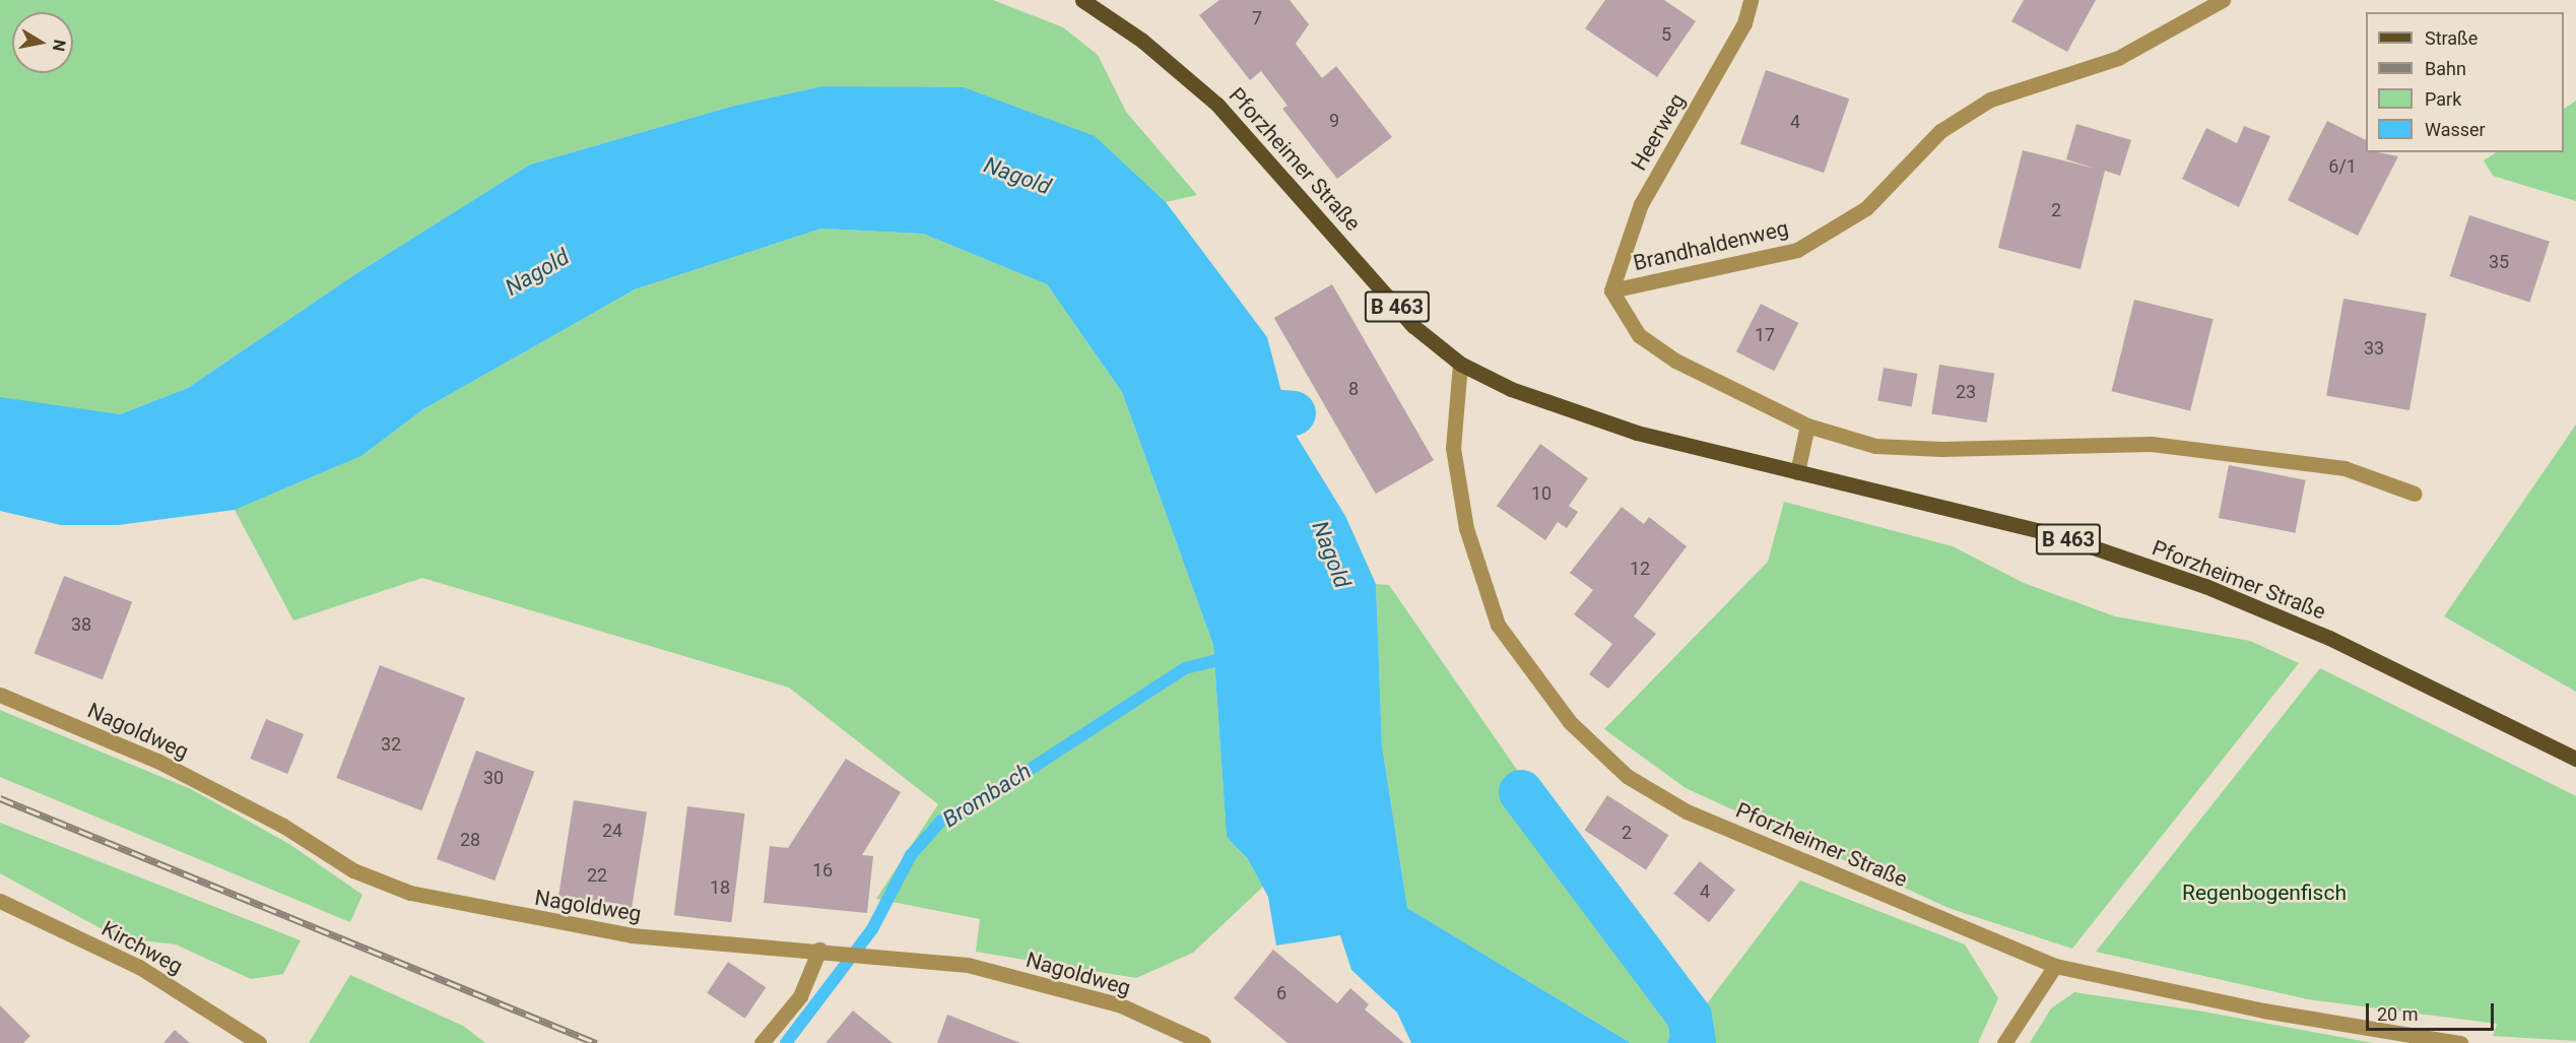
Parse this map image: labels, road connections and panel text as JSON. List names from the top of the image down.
{
  "streets": {
    "main road": ["Pforzheimer Straße", "B 463"],
    "street": [
      "Heerweg",
      "Brandhaldenweg",
      "Nagoldweg",
      "Kirchweg"
    ]
  },
  "crossings": [
    ["Heerweg", "Brandhaldenweg"]
  ],
  "water": ["Nagold", "Brombach"],
  "parks": ["Regenbogenfisch"],
  "house_numbers": [
    "7",
    "5",
    "9",
    "4",
    "6/1",
    "2",
    "35",
    "17",
    "33",
    "8",
    "23",
    "10",
    "12",
    "38",
    "32",
    "30",
    "24",
    "2",
    "28",
    "16",
    "22",
    "18",
    "4",
    "6"
  ],
  "legend": [
    "Straße",
    "Bahn",
    "Park",
    "Wasser"
  ],
  "scale_bar": "20 m",
  "north": "right"
}
